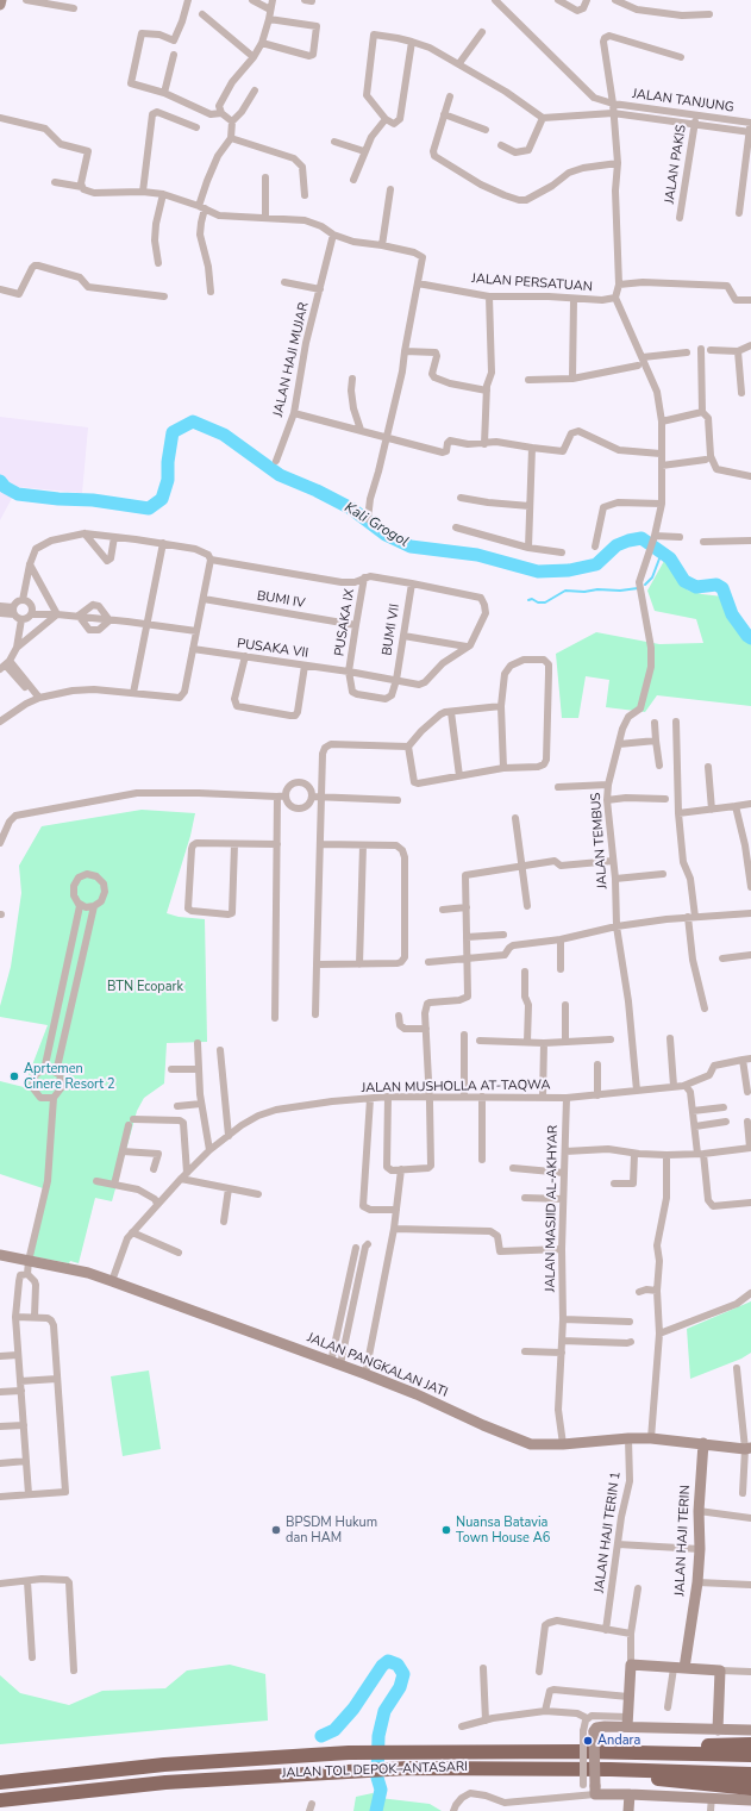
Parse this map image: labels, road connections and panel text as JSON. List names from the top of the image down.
{
  "streets": {
    "highway": ["JALAN TOL DEPOK–ANTASARI"],
    "street": [
      "JALAN TANJUNG",
      "JALAN PAKIS",
      "JALAN PERSATUAN",
      "JALAN HAJI MUJAR",
      "BUMI IV",
      "PUSAKA IX",
      "BUMI VII",
      "PUSAKA VII",
      "JALAN TEMBUS",
      "JALAN MUSHOLLA AT-TAQWA",
      "JALAN MASJID AL-AKHYAR",
      "JALAN PANGKALAN JATI",
      "JALAN HAJI TERIN 1",
      "JALAN HAJI TERIN"
    ]
  },
  "crossings": [
    ["JALAN TANJUNG", "JALAN PAKIS"],
    ["JALAN PERSATUAN", "JALAN TEMBUS"],
    ["BUMI IV", "PUSAKA IX"],
    ["PUSAKA IX", "PUSAKA VII"],
    ["BUMI VII", "PUSAKA VII"],
    ["JALAN TEMBUS", "JALAN MUSHOLLA AT-TAQWA"],
    ["JALAN MUSHOLLA AT-TAQWA", "JALAN MASJID AL-AKHYAR"],
    ["JALAN MUSHOLLA AT-TAQWA", "JALAN PANGKALAN JATI"],
    ["JALAN MASJID AL-AKHYAR", "JALAN PANGKALAN JATI"],
    ["JALAN PANGKALAN JATI", "JALAN HAJI TERIN 1"],
    ["JALAN PANGKALAN JATI", "JALAN HAJI TERIN"]
  ],
  "water": ["Kali Grogol"],
  "parks": ["BTN Ecopark"],
  "places": [
    "Aprtemen Cinere Resort 2",
    "BPSDM Hukum dan HAM",
    "Nuansa Batavia Town House A6",
    "Andara"
  ]
}
